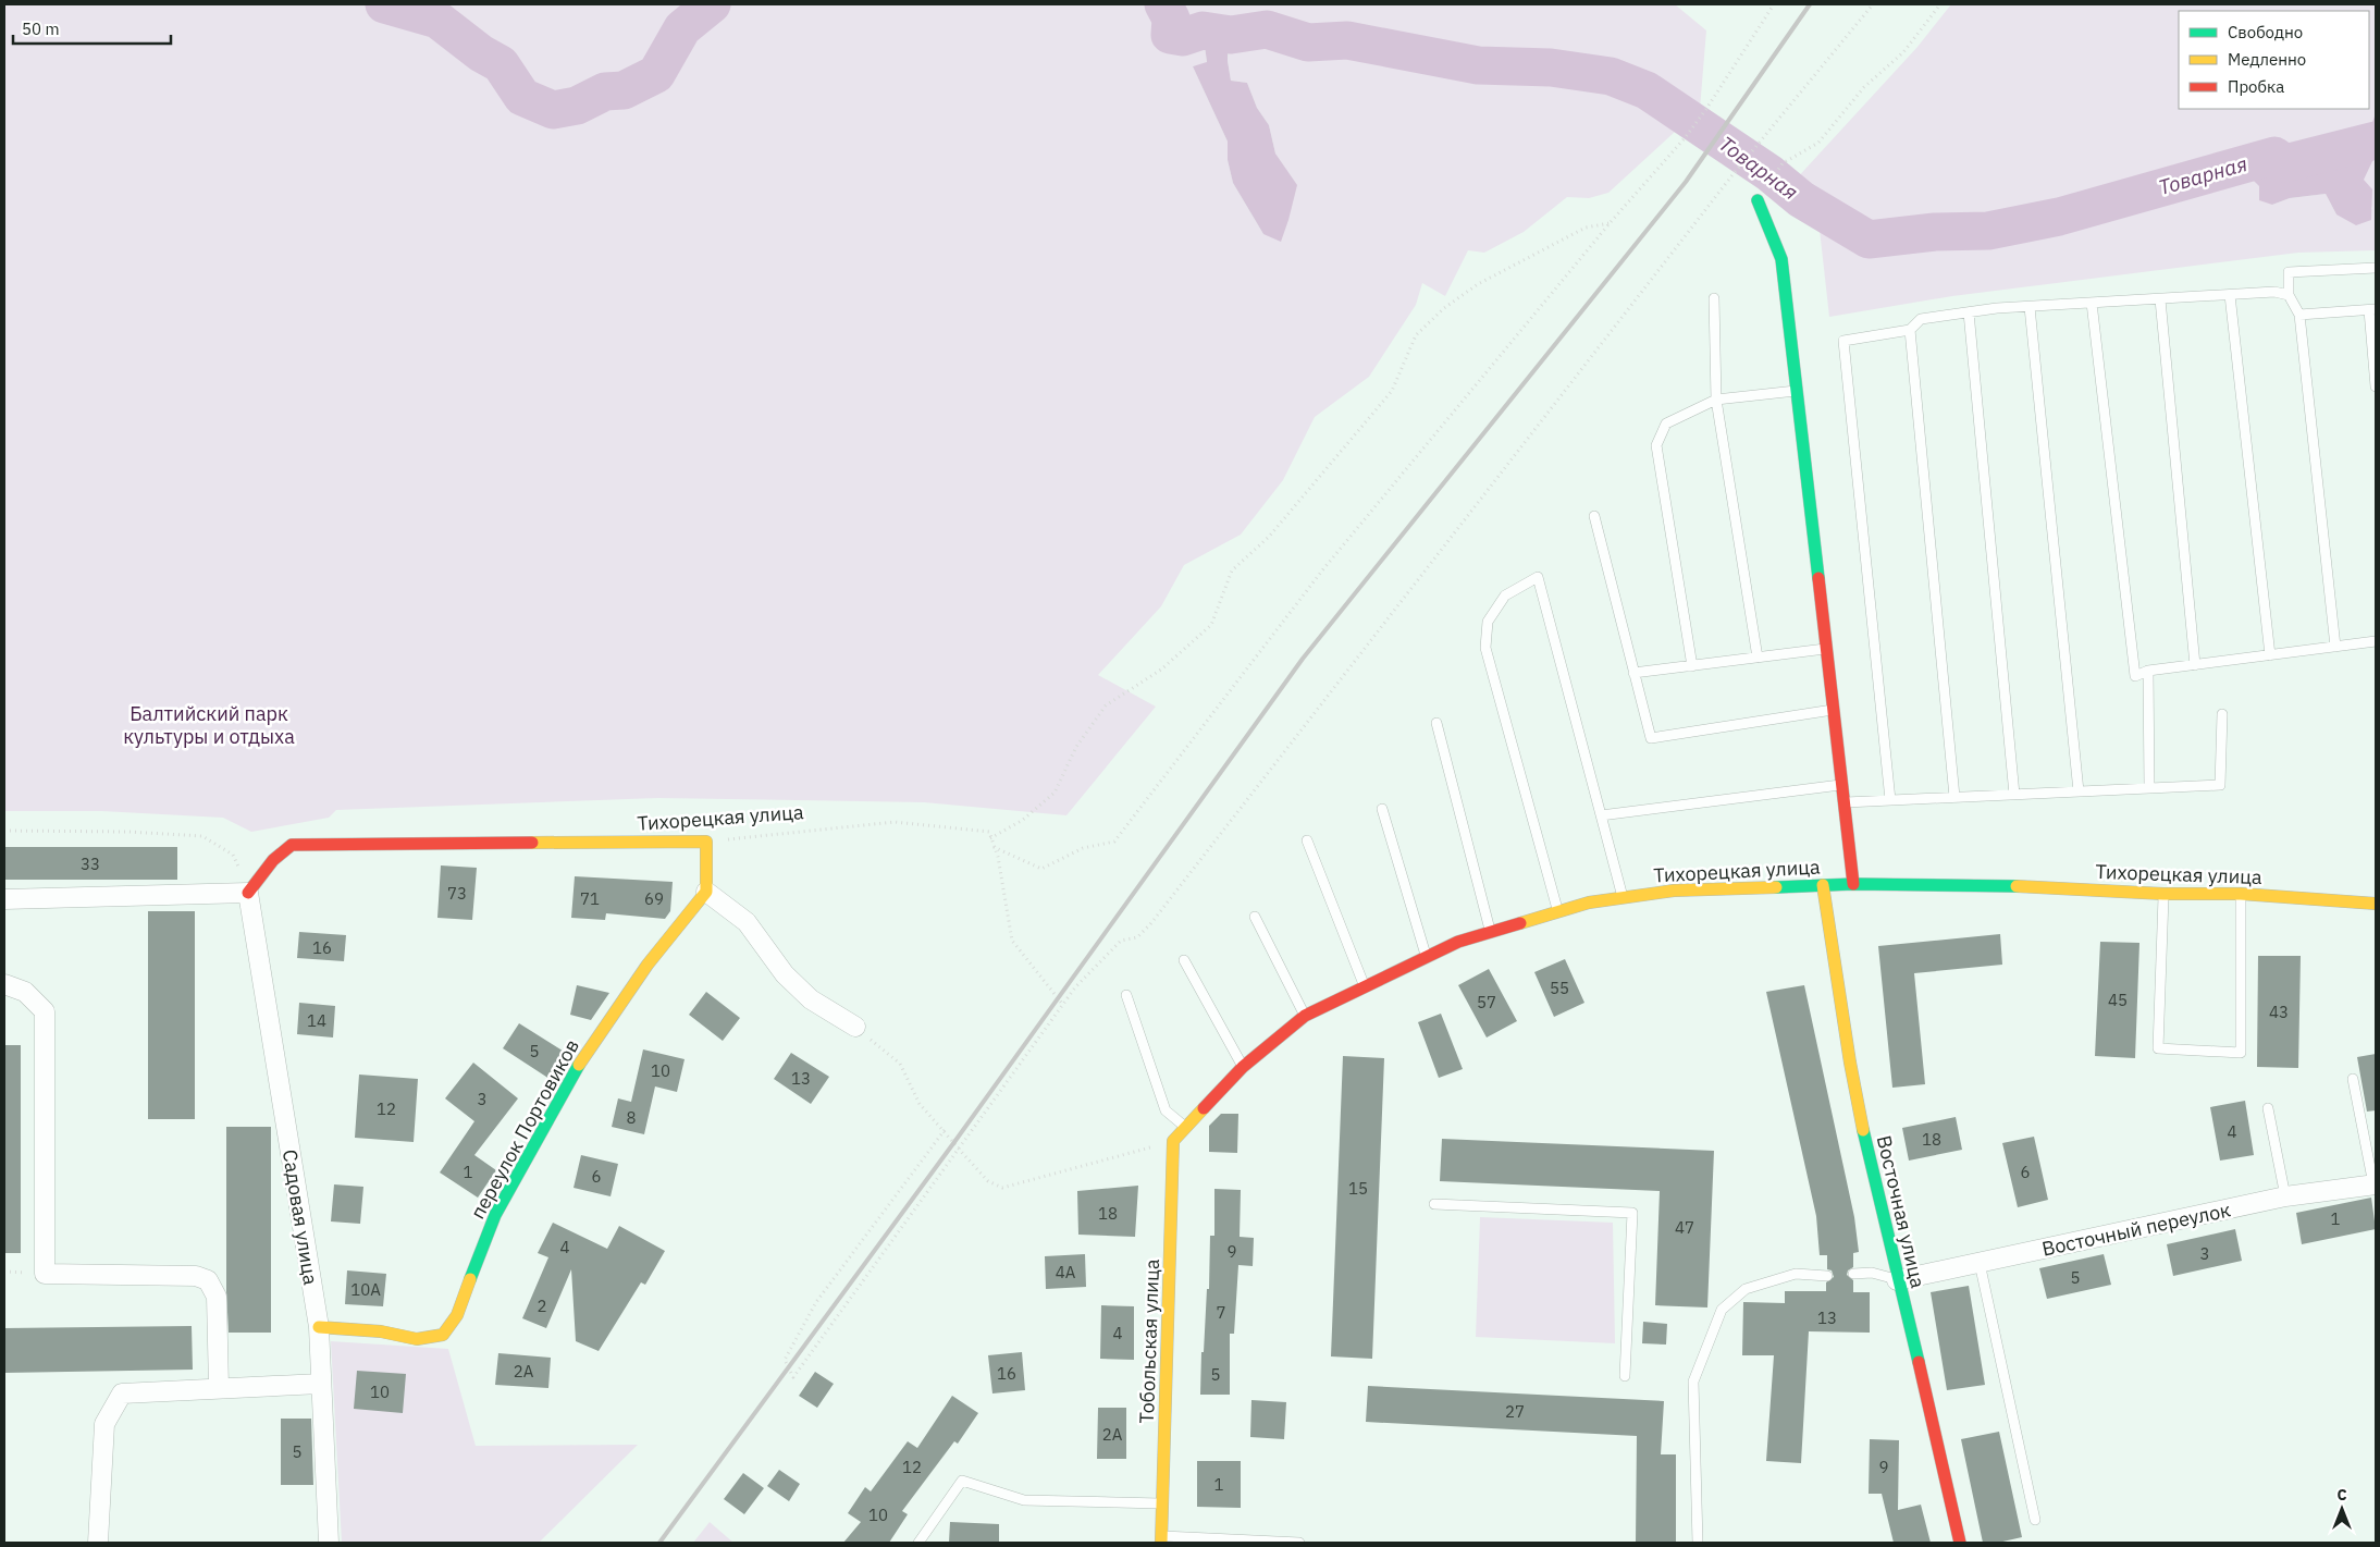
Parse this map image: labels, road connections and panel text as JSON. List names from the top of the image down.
{
  "streets": {
    "street": [
      "Тихорецкая улица",
      "переулок Портовиков",
      "Восточная улица",
      "Садовая улица",
      "Восточный переулок",
      "Тобольская улица"
    ]
  },
  "crossings": [
    ["Тихорецкая улица", "Восточная улица"],
    ["Тихорецкая улица", "Садовая улица"],
    ["Тихорецкая улица", "Тобольская улица"],
    ["переулок Портовиков", "Садовая улица"],
    ["Восточная улица", "Восточный переулок"]
  ],
  "water": ["Товарная"],
  "parks": ["Балтийский парк культуры и отдыха"],
  "house_numbers": [
    "33",
    "73",
    "71",
    "69",
    "16",
    "55",
    "45",
    "57",
    "43",
    "14",
    "5",
    "10",
    "13",
    "3",
    "12",
    "8",
    "4",
    "18",
    "1",
    "6",
    "6",
    "15",
    "18",
    "1",
    "47",
    "4",
    "9",
    "3",
    "4А",
    "5",
    "10А",
    "2",
    "7",
    "13",
    "4",
    "2А",
    "16",
    "5",
    "10",
    "27",
    "2А",
    "5",
    "12",
    "9",
    "1",
    "10"
  ],
  "legend": ["Свободно", "Медленно", "Пробка"],
  "scale_bar": "50 m",
  "north": "top"
}
